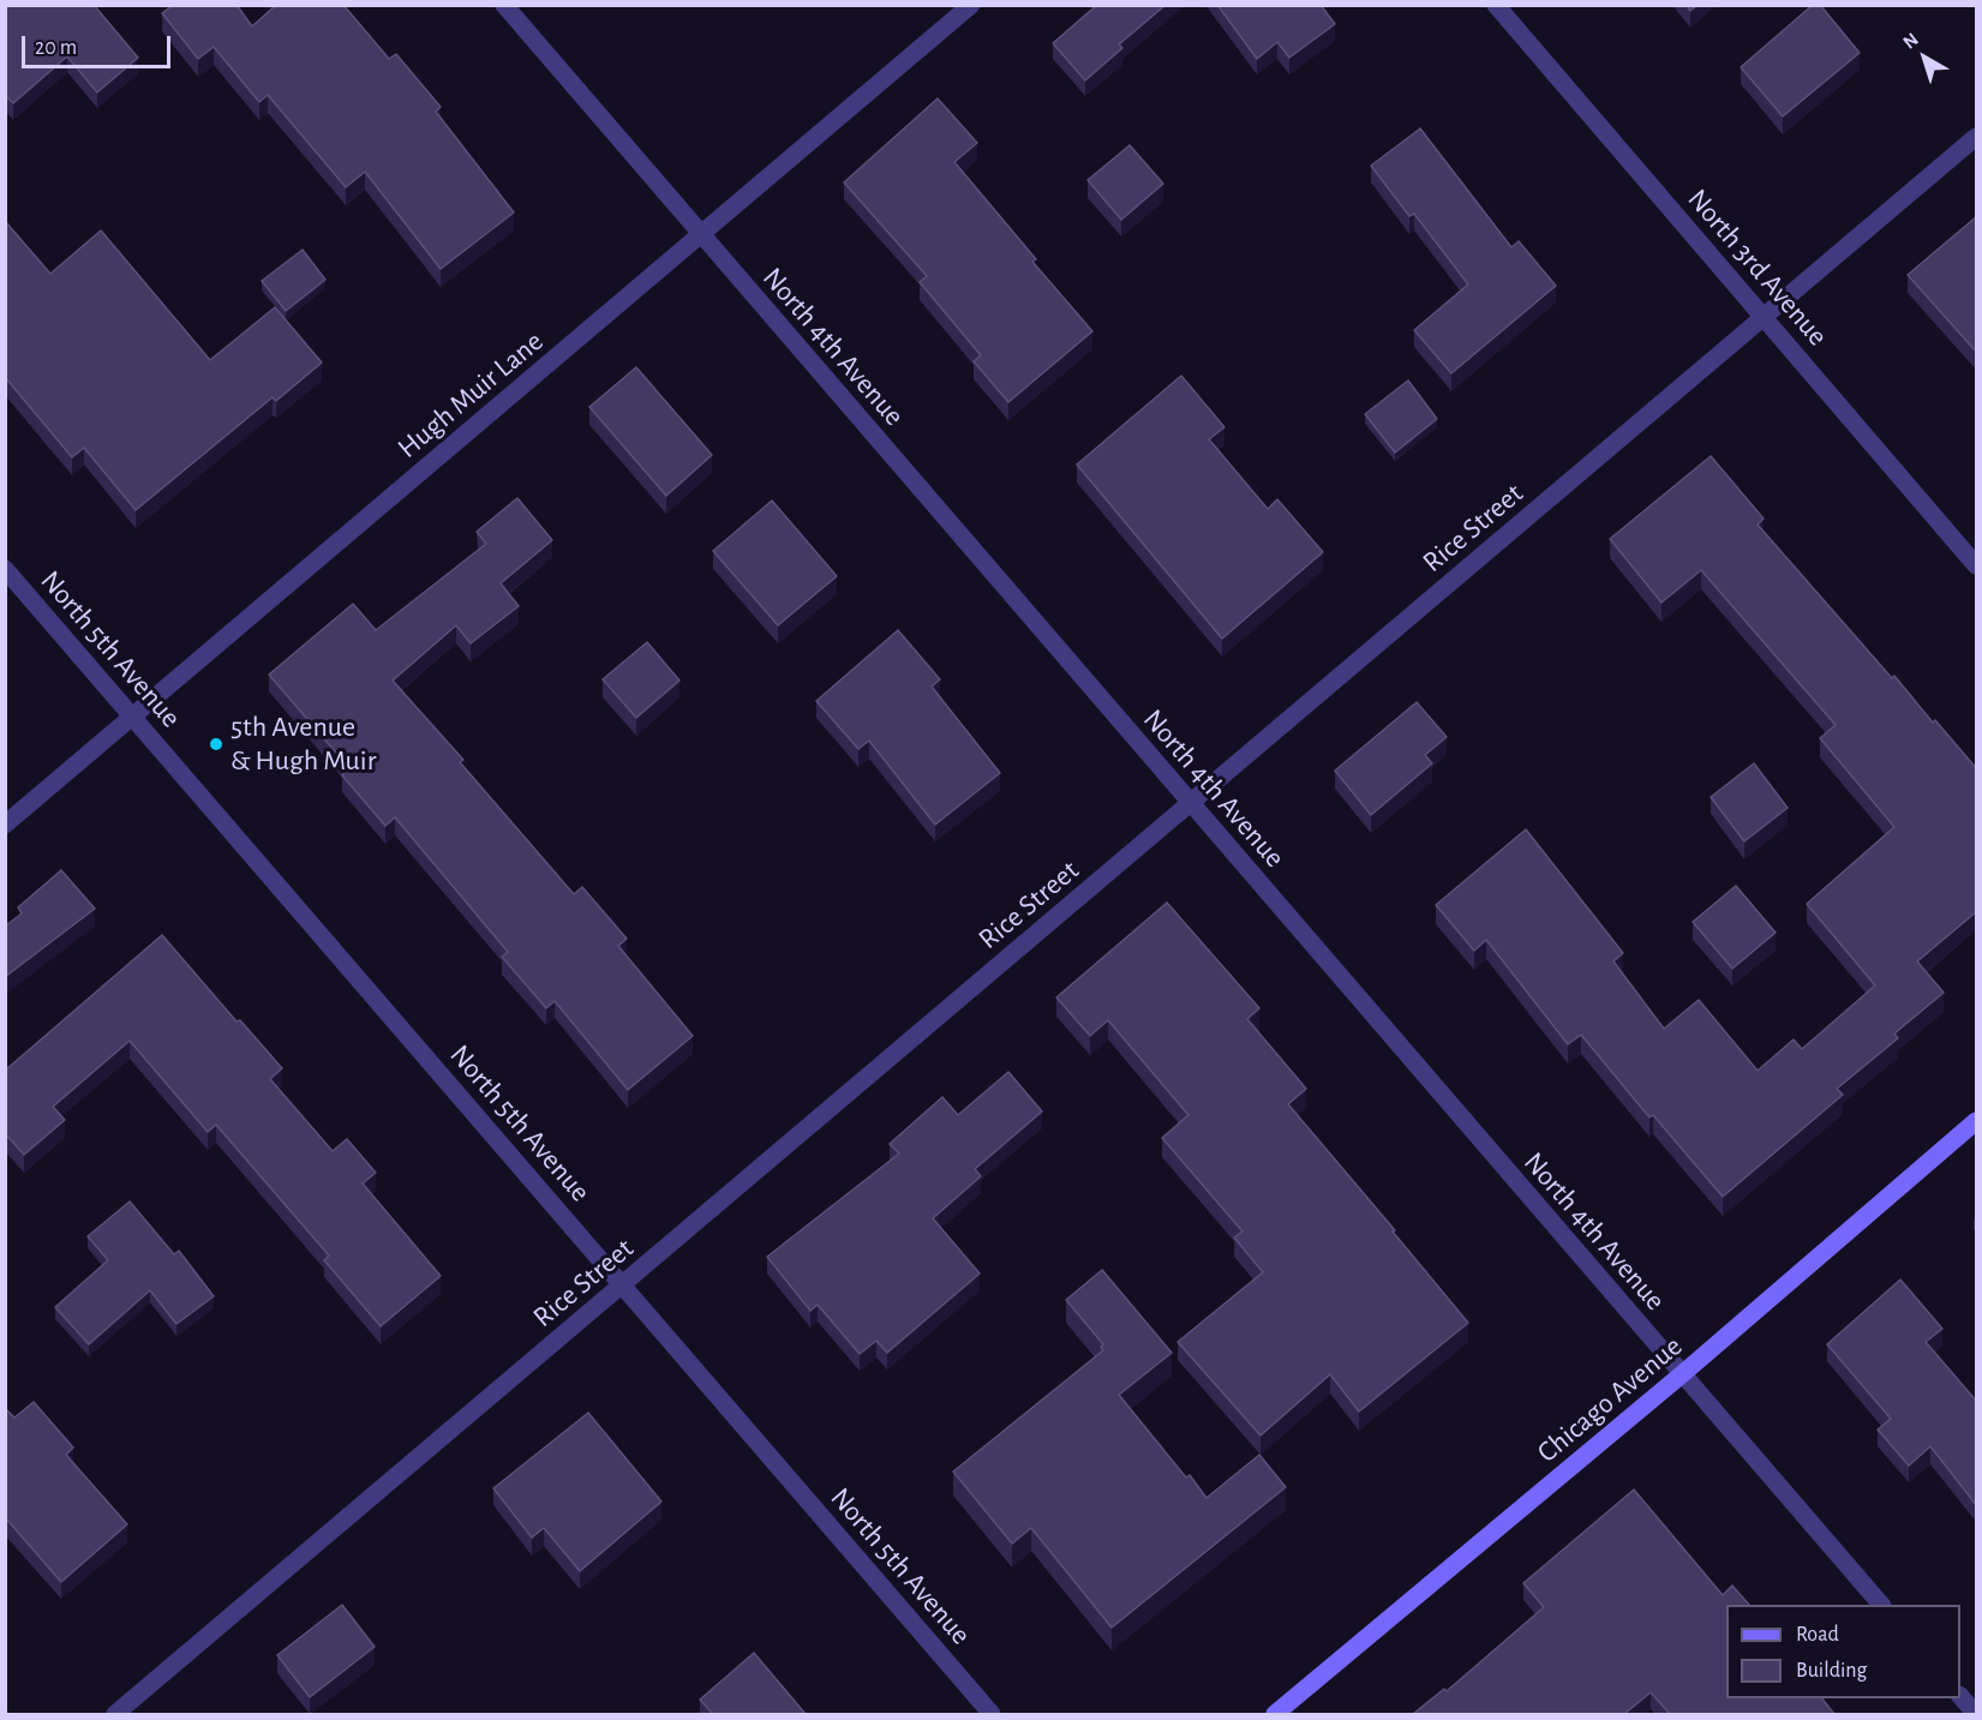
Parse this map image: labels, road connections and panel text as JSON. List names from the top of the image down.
{
  "streets": {
    "main road": ["Chicago Avenue"],
    "street": [
      "North 3rd Avenue",
      "North 4th Avenue",
      "Hugh Muir Lane",
      "Rice Street",
      "North 5th Avenue"
    ]
  },
  "crossings": [
    ["North 3rd Avenue", "Rice Street"],
    ["North 4th Avenue", "Hugh Muir Lane"],
    ["North 4th Avenue", "Rice Street"],
    ["North 4th Avenue", "Chicago Avenue"],
    ["Hugh Muir Lane", "North 5th Avenue"],
    ["Rice Street", "North 5th Avenue"]
  ],
  "places": ["5th Avenue & Hugh Muir"],
  "legend": ["Road", "Building"],
  "scale_bar": "20 m",
  "north": "top left"
}
